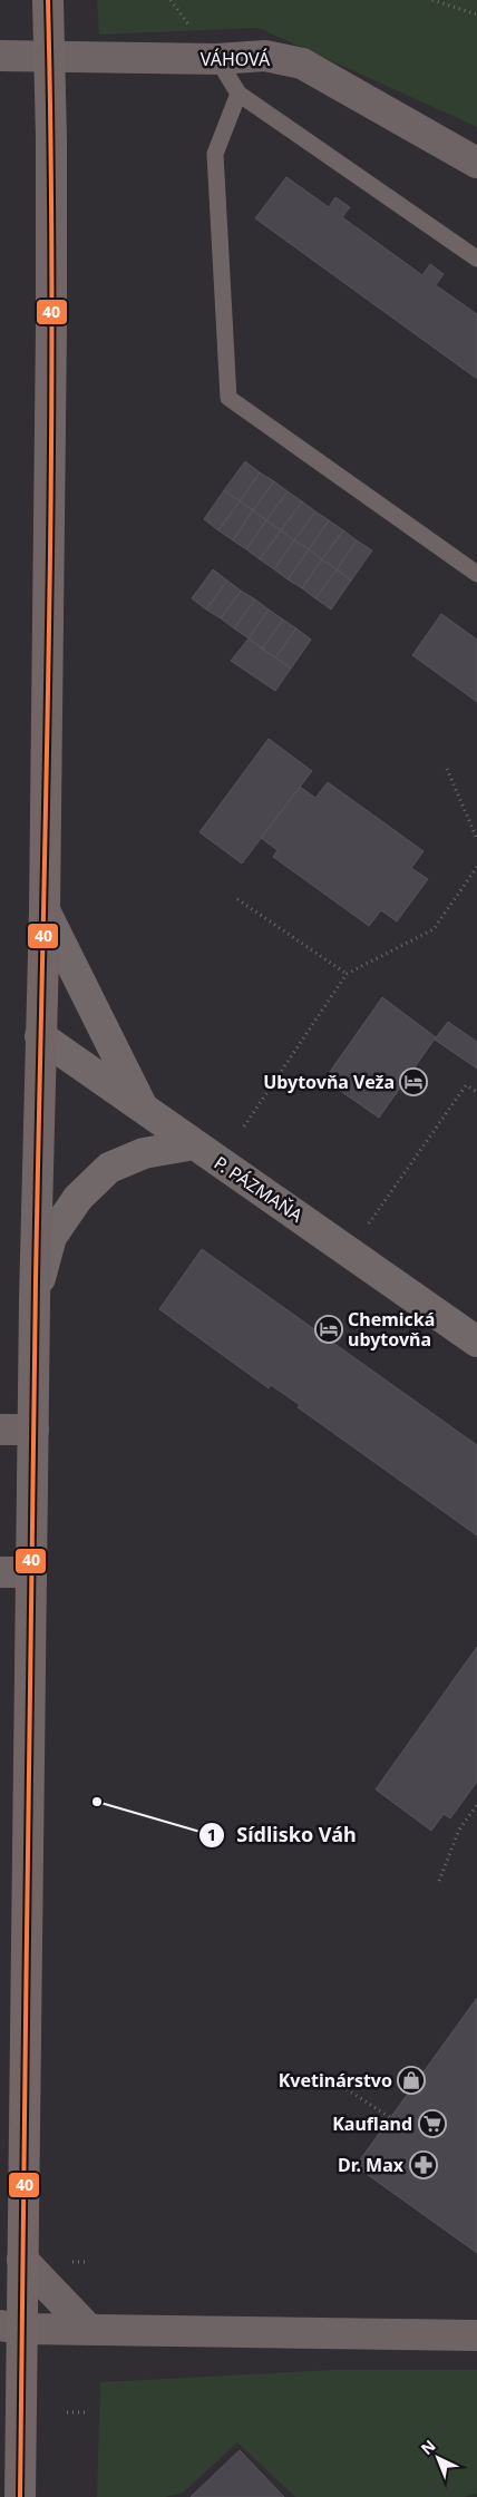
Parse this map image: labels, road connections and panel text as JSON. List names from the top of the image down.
{
  "streets": {
    "main road": ["P. PÁZMAŇA"],
    "street": ["VÁHOVÁ"]
  },
  "places": {
    "hotel": ["Ubytovňa Veža", "Chemická ubytovňa"],
    "other": ["Sídlisko Váh"],
    "shop": ["Kvetinárstvo"],
    "supermarket": ["Kaufland"],
    "pharmacy": ["Dr. Max"]
  },
  "lines": ["transit line 40"],
  "north": "top left"
}
